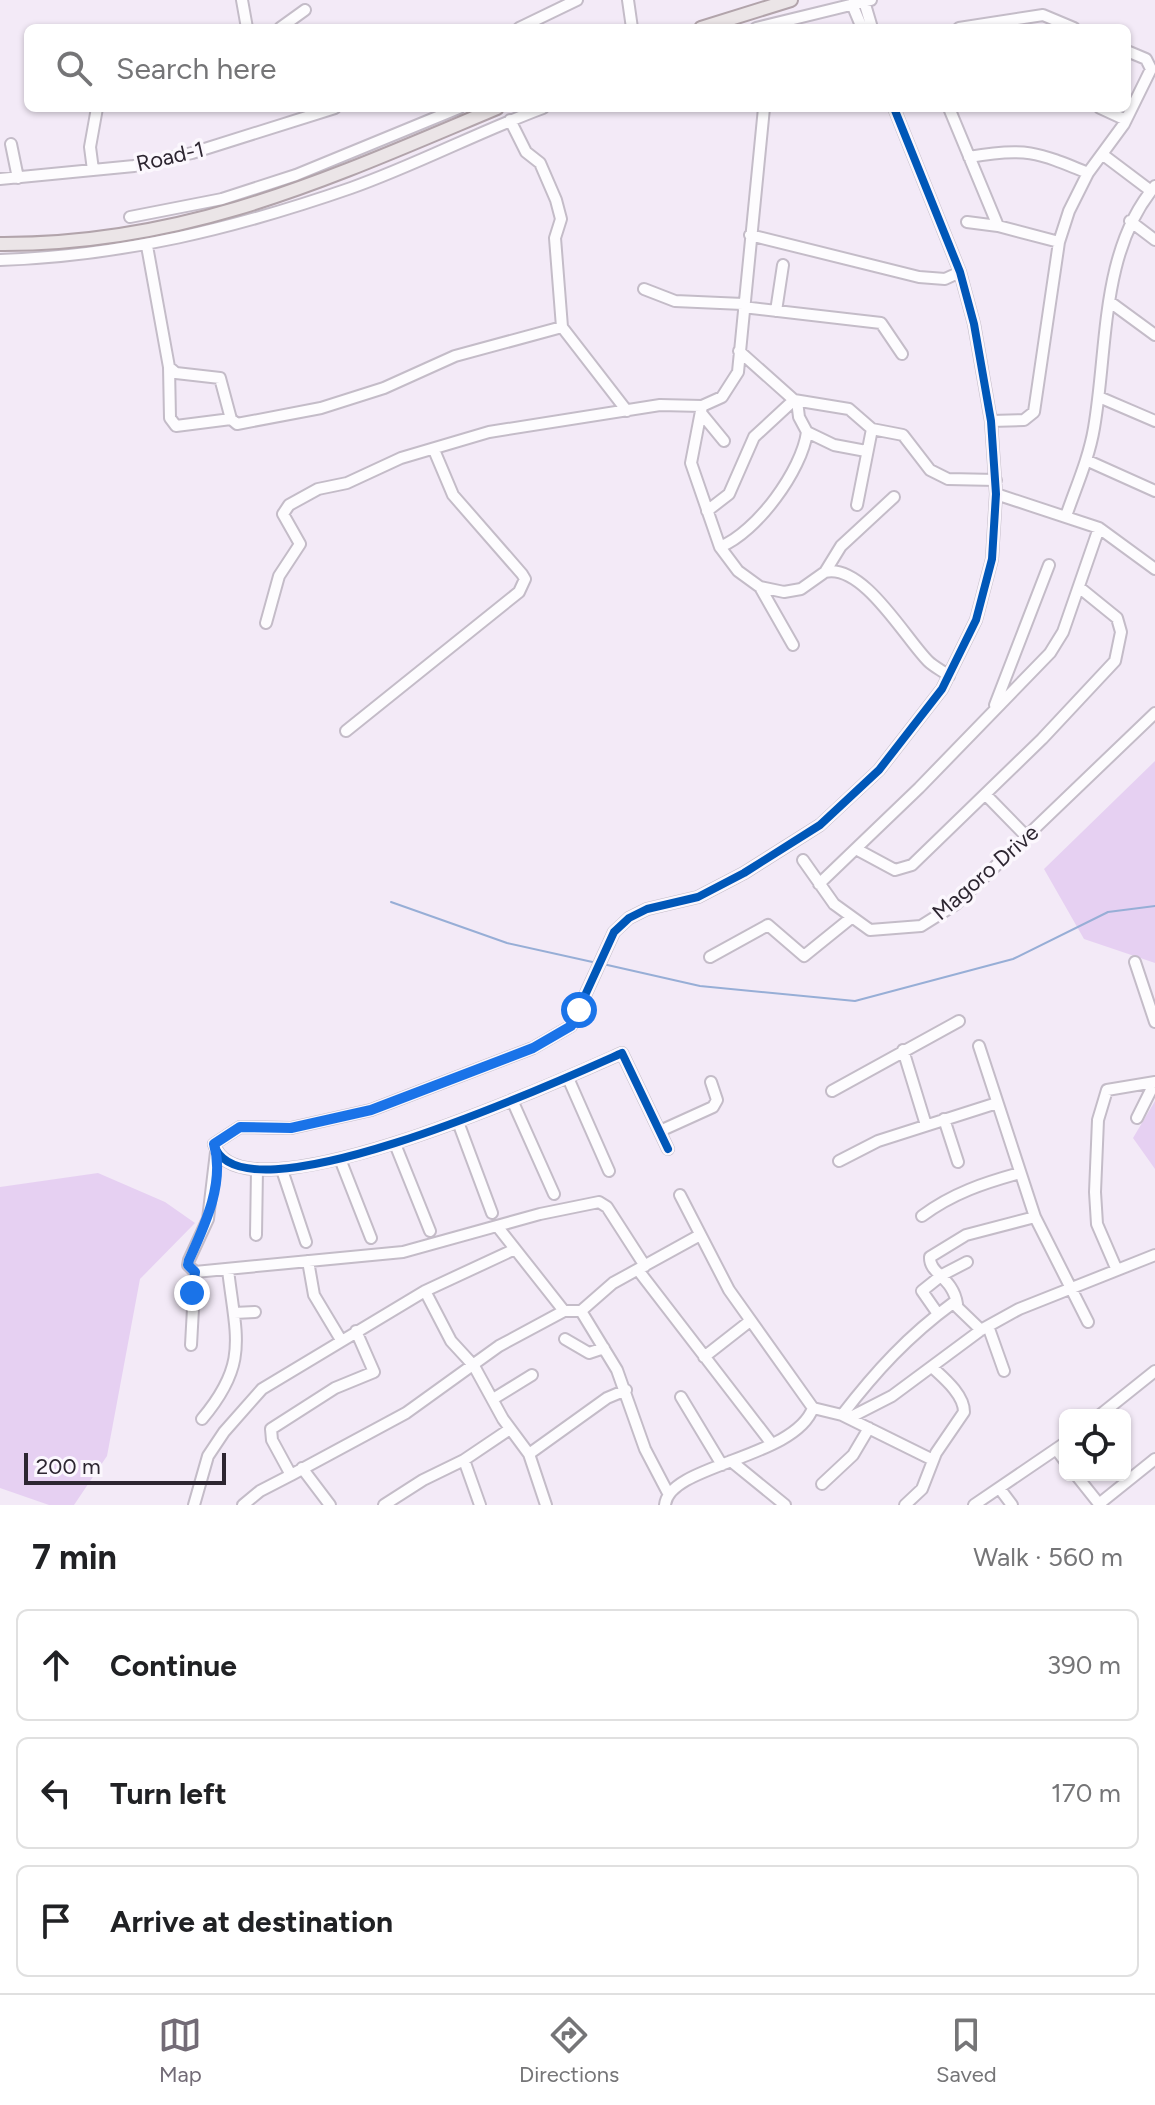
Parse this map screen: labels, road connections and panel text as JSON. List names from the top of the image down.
{
  "streets": {
    "street": ["Road-1", "Magoro Drive"]
  },
  "scale_bar": "200 m",
  "page": {
    "search": "Search here",
    "scale": "200 m",
    "heading": ["7 min", "Walk · 560 m"],
    "list": [
      ["Continue", "390 m"],
      ["Turn left", "170 m"],
      "Arrive at destination"
    ],
    "nav": ["Map", "Directions", "Saved"]
  }
}
